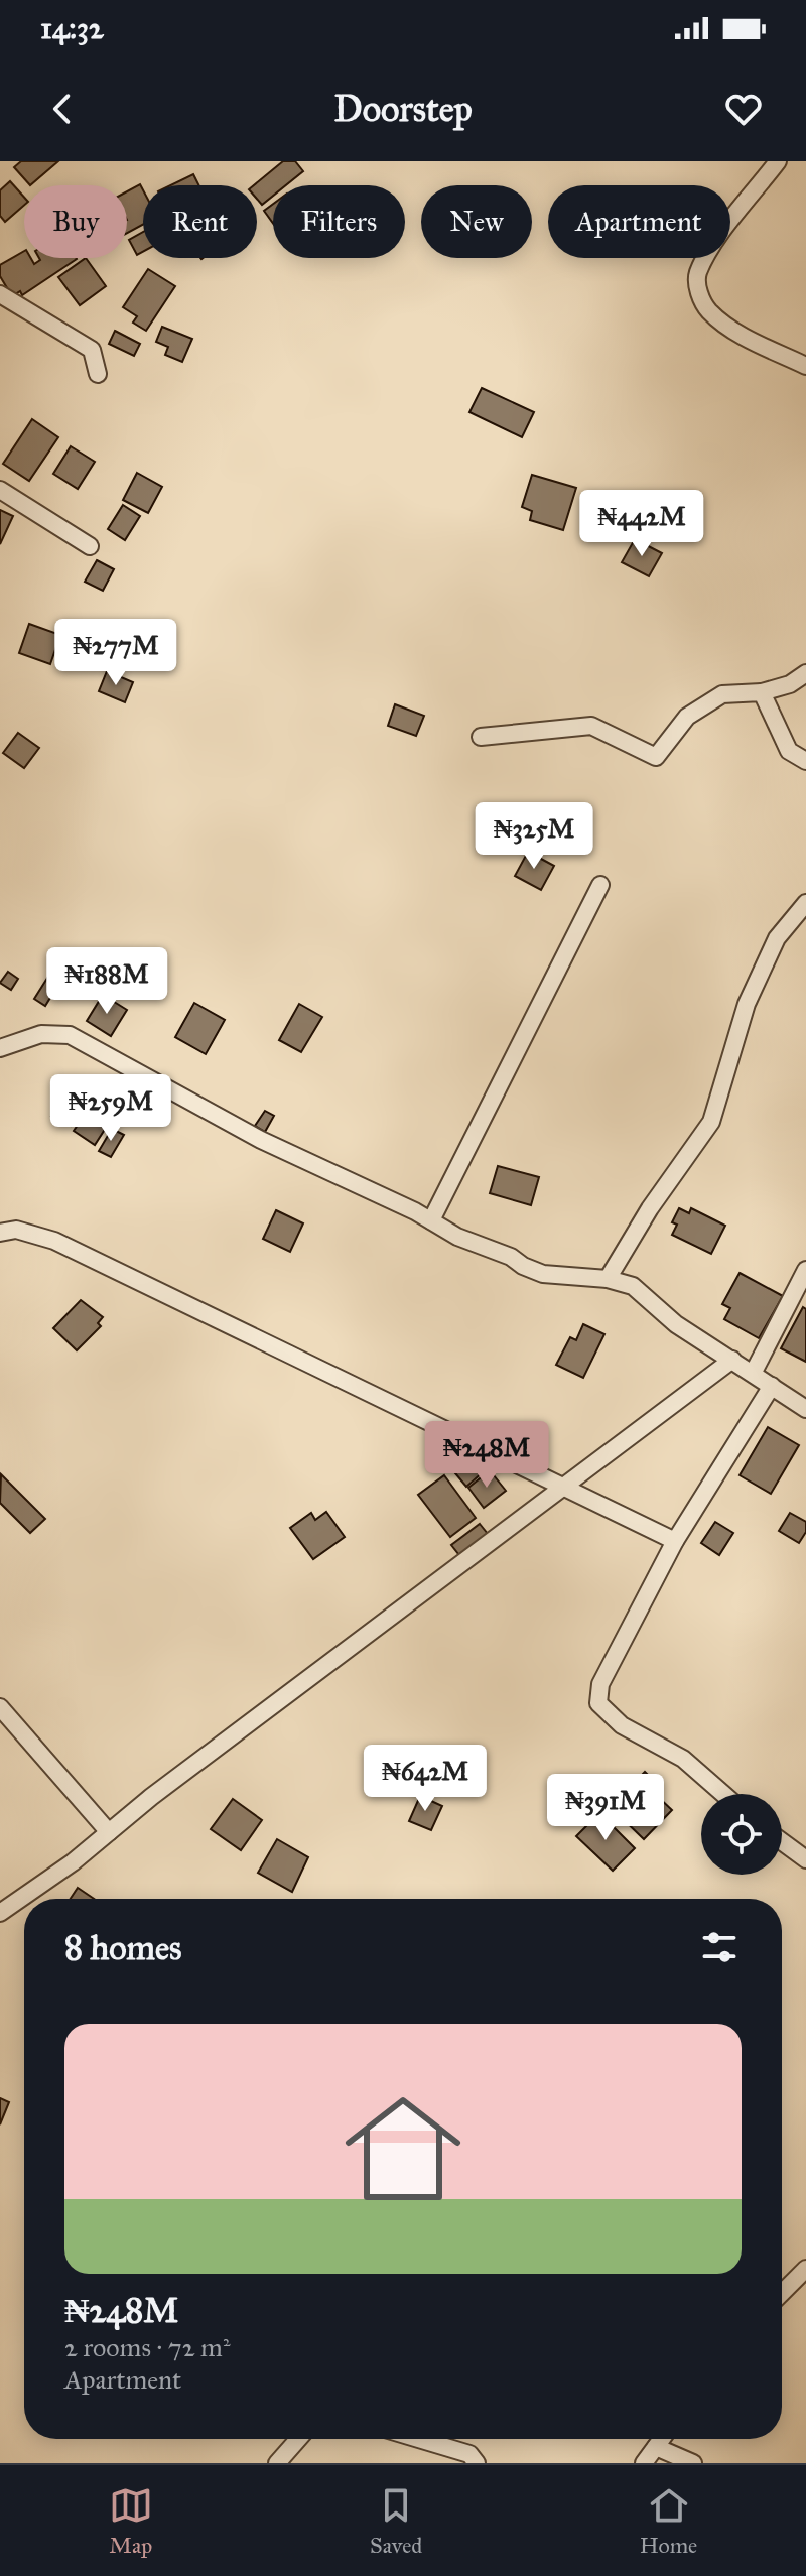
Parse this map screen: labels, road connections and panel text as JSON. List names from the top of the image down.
{
  "page": {
    "status": "14:32",
    "header": "Doorstep",
    "chip": [
      "Buy",
      "Rent",
      "Filters",
      "New",
      "Apartment"
    ],
    "price": [
      "₦442M",
      "₦277M",
      "₦325M",
      "₦188M",
      "₦259M",
      "₦248M",
      "₦642M",
      "₦391M"
    ],
    "heading": "8 homes",
    "list": [
      {
        "name": "₦248M",
        "note": "2 rooms · 72 m² · Apartment"
      }
    ],
    "tabs": ["Map", "Saved", "Home"]
  }
}
